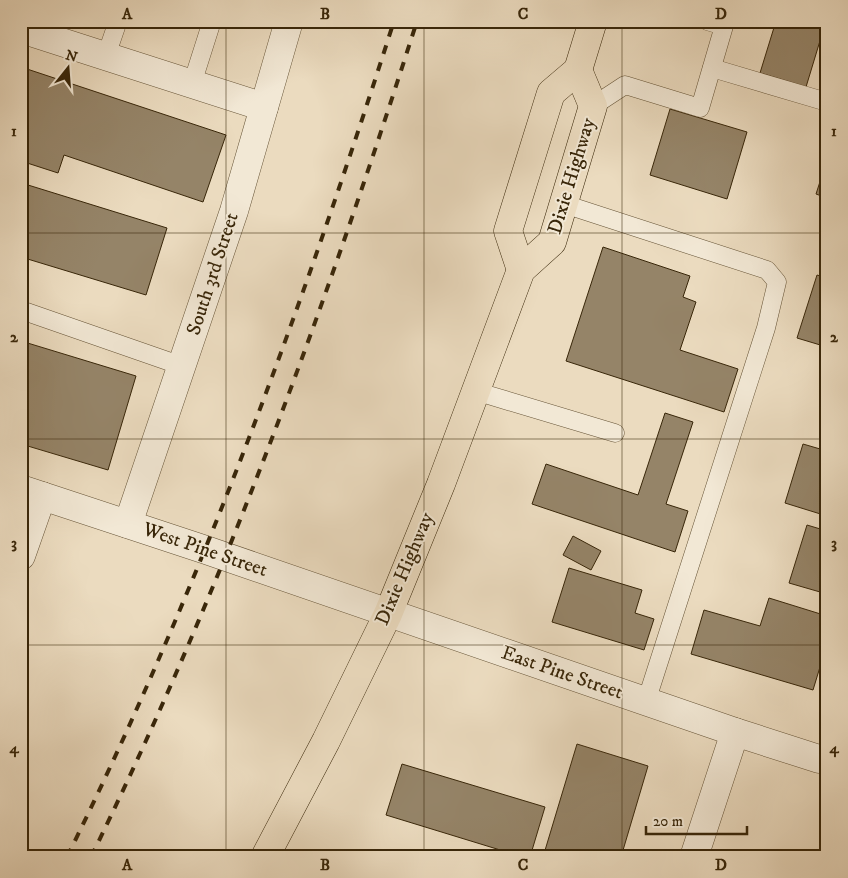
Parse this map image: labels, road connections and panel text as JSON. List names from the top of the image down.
{
  "streets": {
    "main road": ["Dixie Highway"],
    "street": ["South 3rd Street", "West Pine Street", "East Pine Street"]
  },
  "crossings": [
    ["Dixie Highway", "West Pine Street"],
    ["Dixie Highway", "East Pine Street"],
    ["South 3rd Street", "West Pine Street"],
    ["West Pine Street", "East Pine Street"]
  ],
  "scale_bar": "20 m",
  "north": "top",
  "grid": {
    "columns": [
      "A",
      "B",
      "C",
      "D"
    ],
    "rows": [
      "1",
      "2",
      "3",
      "4"
    ]
  }
}
